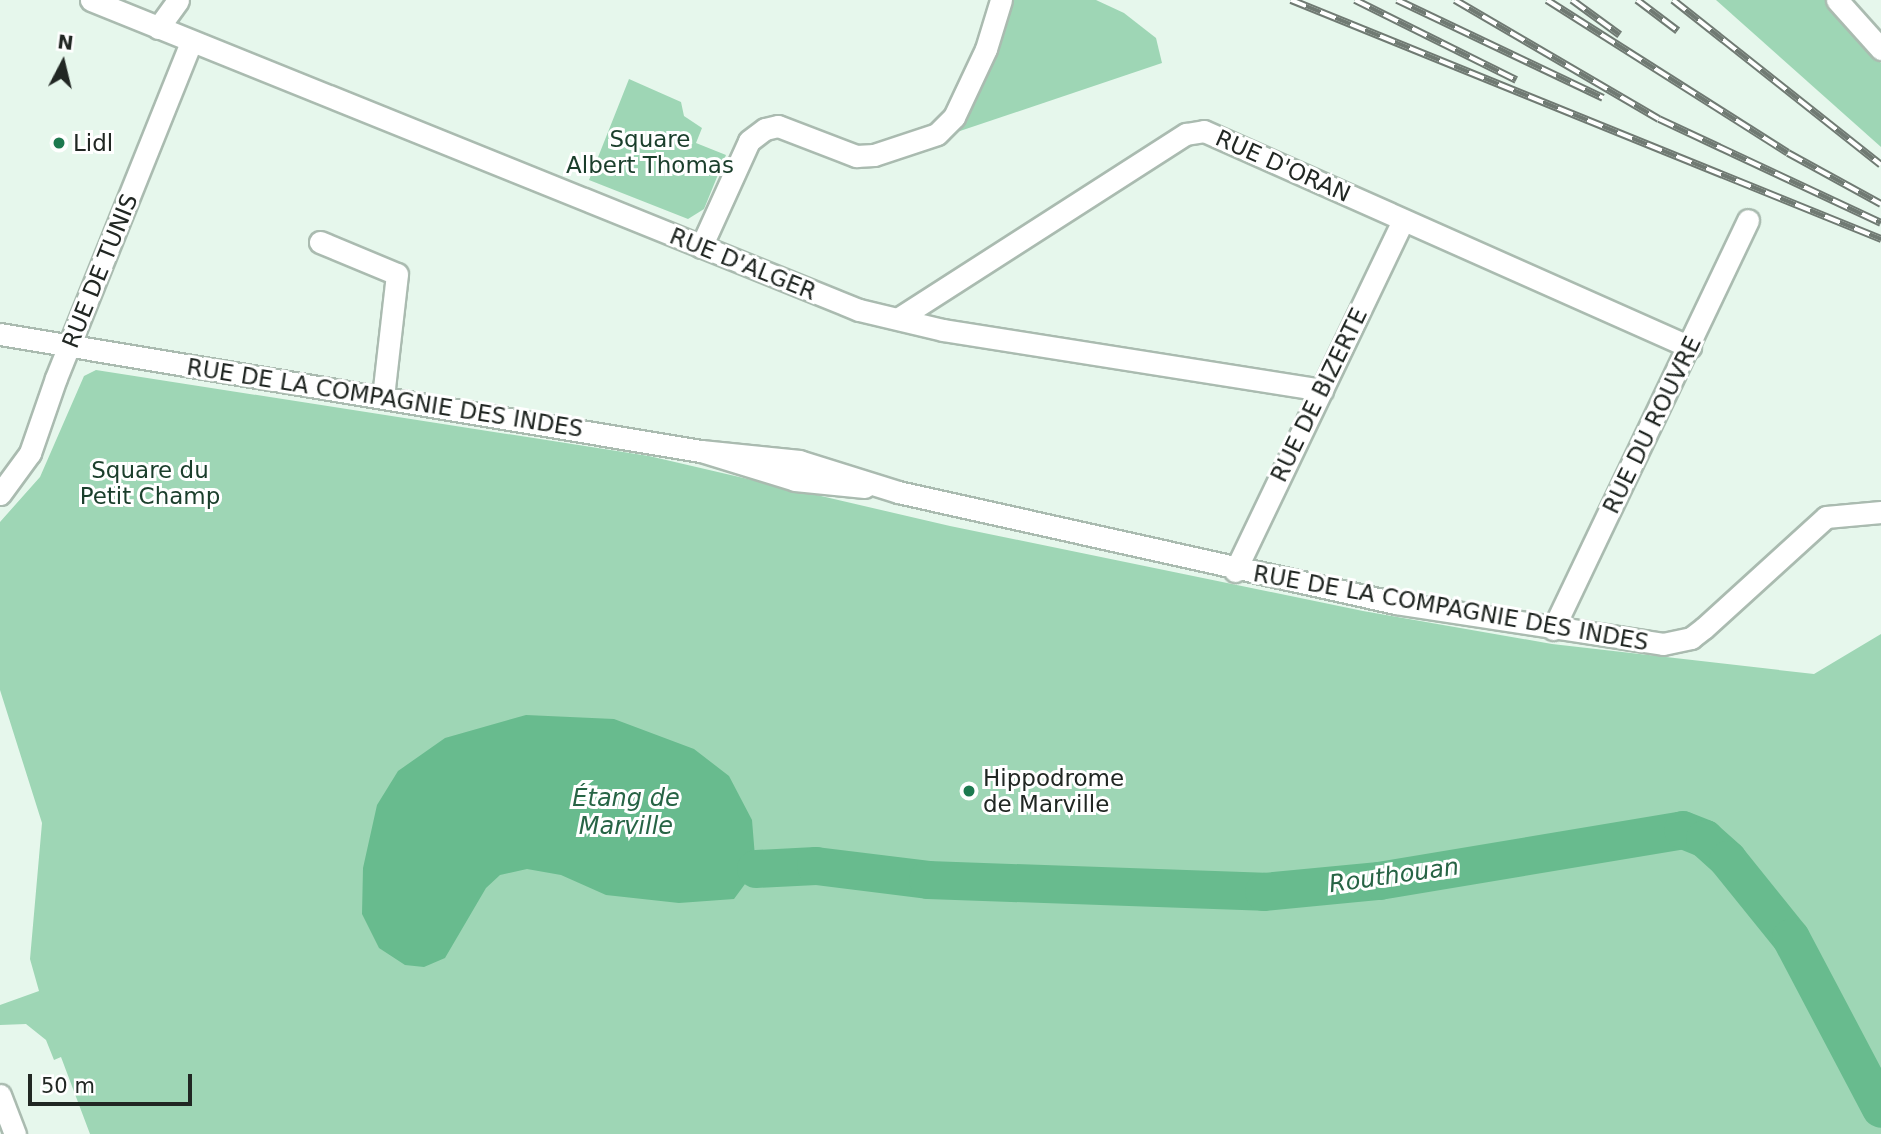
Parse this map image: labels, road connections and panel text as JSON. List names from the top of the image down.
{
  "streets": {
    "street": [
      "RUE D'ORAN",
      "RUE D'ALGER",
      "RUE DE TUNIS",
      "RUE DE BIZERTE",
      "RUE DE LA COMPAGNIE DES INDES",
      "RUE DU ROUVRE"
    ]
  },
  "crossings": [
    ["RUE D'ORAN", "RUE D'ALGER"],
    ["RUE D'ORAN", "RUE DE BIZERTE"],
    ["RUE D'ORAN", "RUE DU ROUVRE"],
    ["RUE D'ALGER", "RUE DE TUNIS"],
    ["RUE D'ALGER", "RUE DE BIZERTE"],
    ["RUE DE TUNIS", "RUE DE LA COMPAGNIE DES INDES"],
    ["RUE DE BIZERTE", "RUE DE LA COMPAGNIE DES INDES"],
    ["RUE DE LA COMPAGNIE DES INDES", "RUE DU ROUVRE"]
  ],
  "water": ["Étang de Marville", "Routhouan"],
  "parks": ["Square Albert Thomas", "Square du Petit Champ"],
  "places": ["Lidl", "Hippodrome de Marville"],
  "scale_bar": "50 m",
  "north": "top"
}
